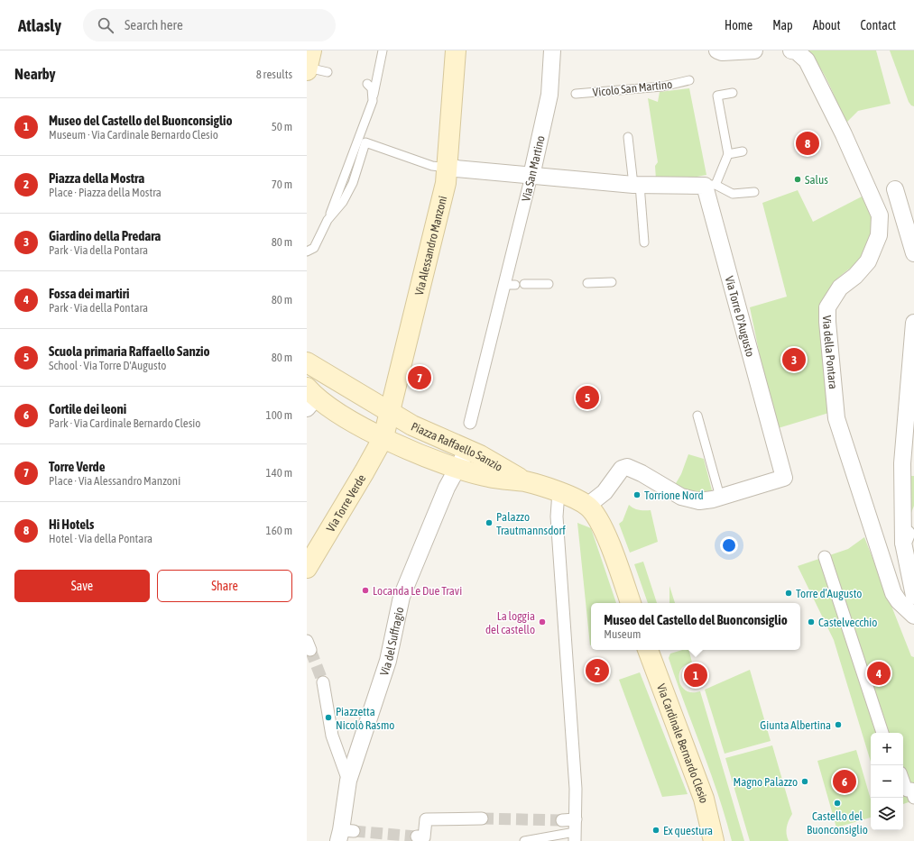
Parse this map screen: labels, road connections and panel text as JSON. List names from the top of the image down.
{
  "streets": {
    "main road": [
      "Via Alessandro Manzoni",
      "Piazza Raffaello Sanzio",
      "Via Torre Verde",
      "Via Cardinale Bernardo Clesio"
    ],
    "street": [
      "Via San Martino",
      "Via Torre D'Augusto",
      "Via della Pontara",
      "Via del Suffragio"
    ],
    "lane": ["Vicolo San Martino"]
  },
  "crossings": [
    ["Via Alessandro Manzoni", "Piazza Raffaello Sanzio"],
    ["Via Alessandro Manzoni", "Via Torre Verde"],
    ["Piazza Raffaello Sanzio", "Via Torre Verde"],
    ["Piazza Raffaello Sanzio", "Via del Suffragio"]
  ],
  "places": [
    "Salus",
    "Torrione Nord",
    "Palazzo Trautmannsdorf",
    "Locanda Le Due Travi",
    "Torre d’Augusto",
    "La loggia del castello",
    "Castelvecchio",
    "Piazzetta Nicolò Rasmo",
    "Giunta Albertina",
    "Magno Palazzo",
    "Castello del Buonconsiglio",
    "Ex questura"
  ],
  "page": {
    "header": "Atlasly",
    "search": "Search here",
    "nav": [
      "Home",
      "Map",
      "About",
      "Contact"
    ],
    "heading": ["Nearby", "8 results"],
    "list": [
      {
        "mark": "1",
        "name": "Museo del Castello del Buonconsiglio",
        "note": "Museum · Via Cardinale Bernardo Clesio",
        "value": "50 m"
      },
      {
        "mark": "2",
        "name": "Piazza della Mostra",
        "note": "Place · Piazza della Mostra",
        "value": "70 m"
      },
      {
        "mark": "3",
        "name": "Giardino della Predara",
        "note": "Park · Via della Pontara",
        "value": "80 m"
      },
      {
        "mark": "4",
        "name": "Fossa dei martiri",
        "note": "Park · Via della Pontara",
        "value": "80 m"
      },
      {
        "mark": "5",
        "name": "Scuola primaria Raffaello Sanzio",
        "note": "School · Via Torre D'Augusto",
        "value": "80 m"
      },
      {
        "mark": "6",
        "name": "Cortile dei leoni",
        "note": "Park · Via Cardinale Bernardo Clesio",
        "value": "100 m"
      },
      {
        "mark": "7",
        "name": "Torre Verde",
        "note": "Place · Via Alessandro Manzoni",
        "value": "140 m"
      },
      {
        "mark": "8",
        "name": "Hi Hotels",
        "note": "Hotel · Via della Pontara",
        "value": "160 m"
      }
    ],
    "pins": [
      "8",
      "3",
      "7",
      "5",
      "2",
      "4",
      "1",
      "6"
    ],
    "buttons": ["Save", "Share"],
    "popup": ["Museo del Castello del Buonconsiglio", "Museum"],
    "map_buttons": ["+", "−"]
  }
}
